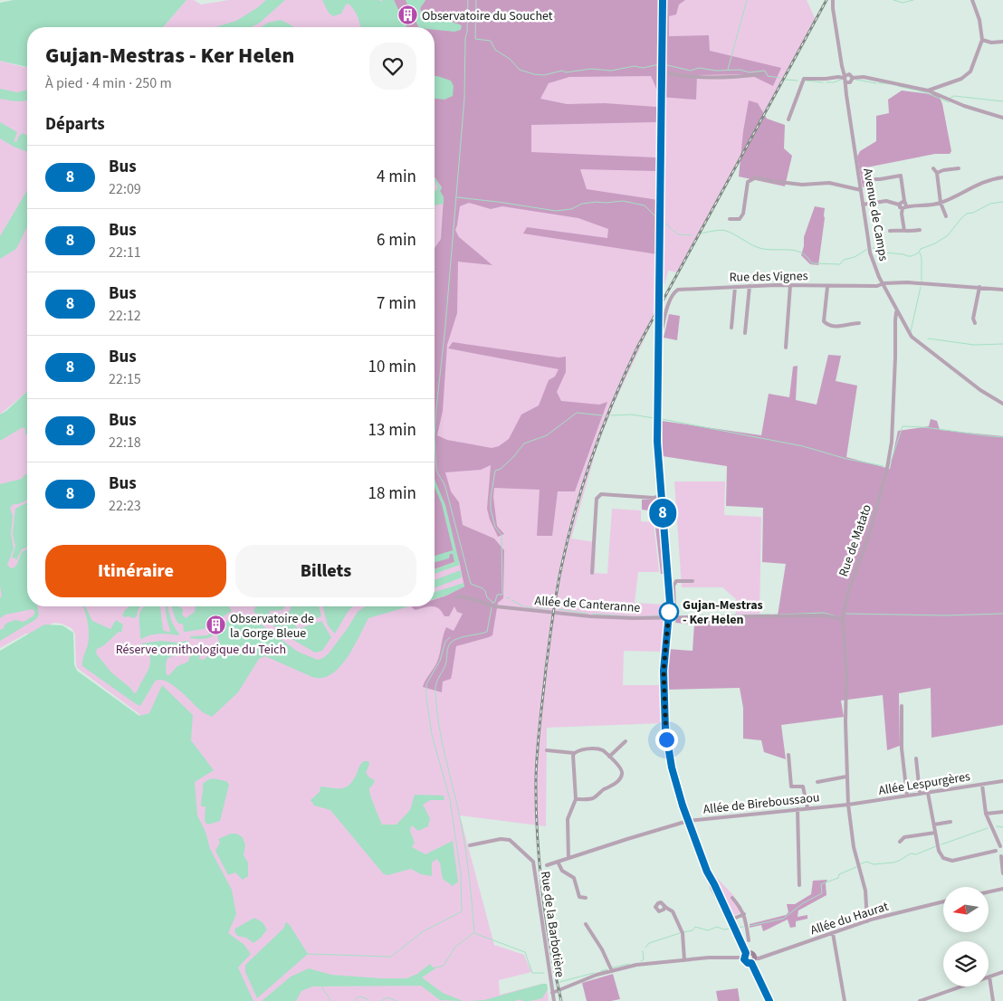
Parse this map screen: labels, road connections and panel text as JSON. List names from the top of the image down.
{
  "streets": {
    "street": [
      "Avenue de Camps",
      "Rue des Vignes",
      "Rue de Matato",
      "Allée de Canteranne",
      "Allée Lespurgères",
      "Allée de Bireboussaou",
      "Allée du Haurat",
      "Rue de la Barbotière"
    ]
  },
  "crossings": [
    ["Avenue de Camps", "Rue des Vignes"],
    ["Avenue de Camps", "Rue de Matato"],
    ["Rue de Matato", "Allée de Canteranne"],
    ["Rue de Matato", "Allée Lespurgères"],
    ["Rue de Matato", "Allée de Bireboussaou"],
    ["Rue de Matato", "Allée du Haurat"],
    ["Allée Lespurgères", "Allée de Bireboussaou"]
  ],
  "parks": ["Réserve ornithologique du Teich"],
  "places": {
    "building": ["Observatoire du Souchet", "Observatoire de la Gorge Bleue"],
    "other": ["Gujan-Mestras - Ker Helen"]
  },
  "lines": ["bus line 8"],
  "north": "left",
  "page": {
    "on_map": "8",
    "heading": [
      ["Gujan-Mestras - Ker Helen", "À pied · 4 min · 250 m"],
      "Départs"
    ],
    "list": [
      {
        "mark": "8",
        "name": "Bus",
        "note": "22:09",
        "value": "4 min"
      },
      {
        "mark": "8",
        "name": "Bus",
        "note": "22:11",
        "value": "6 min"
      },
      {
        "mark": "8",
        "name": "Bus",
        "note": "22:12",
        "value": "7 min"
      },
      {
        "mark": "8",
        "name": "Bus",
        "note": "22:15",
        "value": "10 min"
      },
      {
        "mark": "8",
        "name": "Bus",
        "note": "22:18",
        "value": "13 min"
      },
      {
        "mark": "8",
        "name": "Bus",
        "note": "22:23",
        "value": "18 min"
      }
    ],
    "buttons": ["Itinéraire", "Billets"]
  }
}
